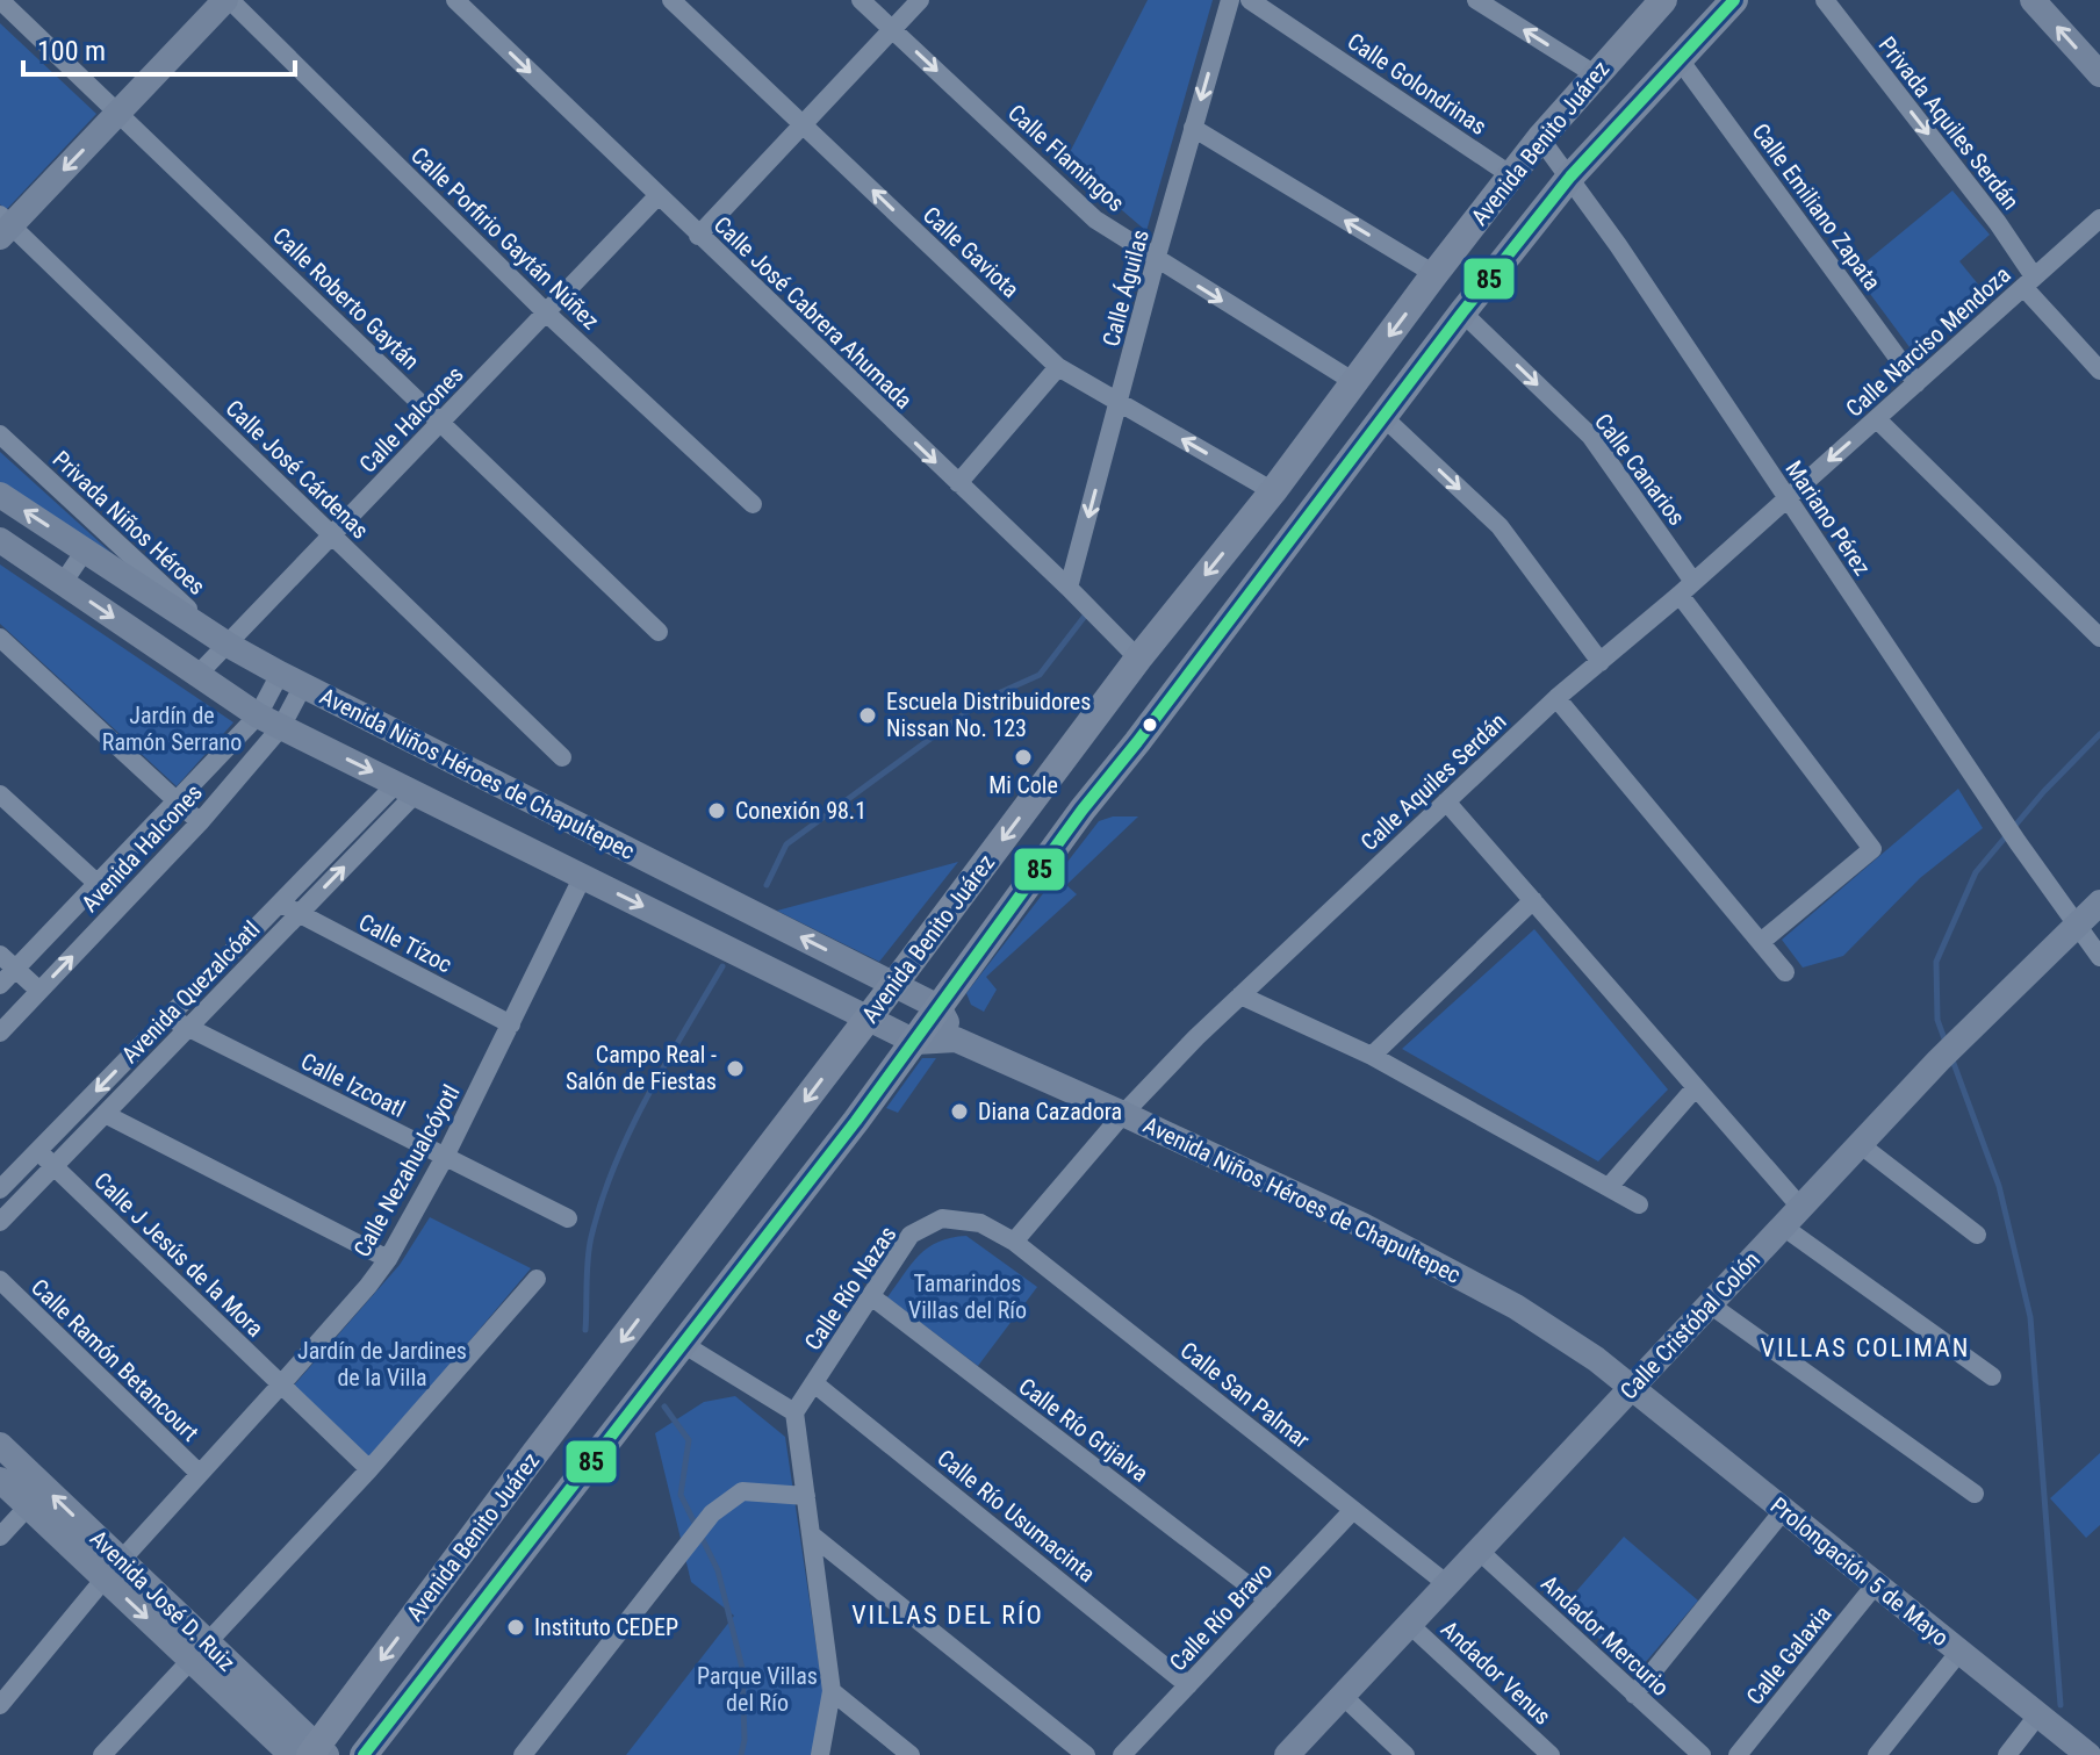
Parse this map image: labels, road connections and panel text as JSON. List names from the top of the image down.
{
  "streets": {
    "main road": ["Avenida Benito Juárez"],
    "street": [
      "Calle Golondrinas",
      "Privada Aquiles Serdán",
      "Calle Flamingos",
      "Calle Emiliano Zapata",
      "Calle Porfirio Gaytán Núñez",
      "Calle Gaviota",
      "Calle Águilas",
      "Calle Roberto Gaytán",
      "Calle José Cabrera Ahumada",
      "Calle Narciso Mendoza",
      "Calle Halcones",
      "Calle José Cárdenas",
      "Calle Canarios",
      "Mariano Pérez",
      "Privada Niños Héroes",
      "Avenida Niños Héroes de Chapultepec",
      "Calle Aquiles Serdán",
      "Avenida Halcones",
      "Calle Tízoc",
      "Avenida Quezalcóatl",
      "Calle Izcoatl",
      "Calle Nezahualcóyotl",
      "Calle J Jesús de la Mora",
      "Calle Río Nazas",
      "Calle Cristóbal Colón",
      "Calle Ramón Betancourt",
      "Calle San Palmar",
      "Calle Río Grijalva",
      "Calle Río Usumacinta",
      "Prolongación 5 de Mayo",
      "Avenida José D. Ruiz",
      "Calle Río Bravo",
      "Andador Mercurio",
      "Calle Galaxia",
      "Andador Venus"
    ]
  },
  "crossings": [
    ["Calle Golondrinas", "Avenida Benito Juárez"],
    ["Privada Aquiles Serdán", "Calle Narciso Mendoza"],
    ["Avenida Benito Juárez", "Calle Flamingos"],
    ["Avenida Benito Juárez", "Calle Emiliano Zapata"],
    ["Avenida Benito Juárez", "Calle Gaviota"],
    ["Avenida Benito Juárez", "Calle José Cabrera Ahumada"],
    ["Avenida Benito Juárez", "Calle Canarios"],
    ["Avenida Benito Juárez", "Mariano Pérez"],
    ["Avenida Benito Juárez", "Avenida Niños Héroes de Chapultepec"],
    ["Avenida Benito Juárez", "Avenida José D. Ruiz"],
    ["Calle Flamingos", "Calle Águilas"],
    ["Calle Emiliano Zapata", "Calle Narciso Mendoza"],
    ["Calle Porfirio Gaytán Núñez", "Calle Halcones"],
    ["Calle Gaviota", "Calle Águilas"],
    ["Calle Águilas", "Calle José Cabrera Ahumada"],
    ["Calle Roberto Gaytán", "Calle Halcones"],
    ["Calle José Cabrera Ahumada", "Calle Halcones"],
    ["Calle Narciso Mendoza", "Mariano Pérez"],
    ["Calle Narciso Mendoza", "Calle Aquiles Serdán"],
    ["Calle Halcones", "Calle José Cárdenas"],
    ["Calle Halcones", "Privada Niños Héroes"],
    ["Calle Halcones", "Avenida Niños Héroes de Chapultepec"],
    ["Calle Canarios", "Calle Aquiles Serdán"],
    ["Mariano Pérez", "Calle Aquiles Serdán"],
    ["Mariano Pérez", "Calle Cristóbal Colón"],
    ["Privada Niños Héroes", "Avenida Niños Héroes de Chapultepec"],
    ["Avenida Niños Héroes de Chapultepec", "Calle Aquiles Serdán"],
    ["Avenida Niños Héroes de Chapultepec", "Avenida Halcones"],
    ["Avenida Niños Héroes de Chapultepec", "Avenida Quezalcóatl"],
    ["Avenida Niños Héroes de Chapultepec", "Calle Nezahualcóyotl"],
    ["Avenida Niños Héroes de Chapultepec", "Calle Cristóbal Colón"],
    ["Avenida Niños Héroes de Chapultepec", "Prolongación 5 de Mayo"],
    ["Calle Tízoc", "Avenida Quezalcóatl"],
    ["Calle Tízoc", "Calle Nezahualcóyotl"],
    ["Avenida Quezalcóatl", "Calle Izcoatl"],
    ["Avenida Quezalcóatl", "Calle J Jesús de la Mora"],
    ["Calle Izcoatl", "Calle Nezahualcóyotl"],
    ["Calle Nezahualcóyotl", "Calle J Jesús de la Mora"],
    ["Calle Nezahualcóyotl", "Calle Ramón Betancourt"],
    ["Calle Nezahualcóyotl", "Avenida José D. Ruiz"],
    ["Calle Río Nazas", "Calle San Palmar"],
    ["Calle Río Nazas", "Calle Río Grijalva"],
    ["Calle Río Nazas", "Calle Río Usumacinta"],
    ["Calle Cristóbal Colón", "Calle San Palmar"],
    ["Calle Cristóbal Colón", "Prolongación 5 de Mayo"],
    ["Calle Cristóbal Colón", "Andador Mercurio"],
    ["Calle Cristóbal Colón", "Andador Venus"],
    ["Calle San Palmar", "Calle Río Bravo"],
    ["Calle Río Grijalva", "Calle Río Bravo"],
    ["Calle Río Usumacinta", "Calle Río Bravo"],
    ["Prolongación 5 de Mayo", "Calle Galaxia"]
  ],
  "one_way": ["Privada Aquiles Serdán", "Calle Gaviota", "Calle José Cabrera Ahumada"],
  "districts": ["VILLAS COLIMAN", "VILLAS DEL RÍO"],
  "parks": [
    "Jardín de Ramón Serrano",
    "Tamarindos Villas del Río",
    "Jardín de Jardines de la Villa",
    "Parque Villas del Río"
  ],
  "places": [
    "Escuela Distribuidores Nissan No. 123",
    "Mi Cole",
    "Conexión 98.1",
    "Campo Real - Salón de Fiestas",
    "Diana Cazadora",
    "Instituto CEDEP"
  ],
  "lines": ["transit line 85"],
  "scale_bar": "100 m"
}
